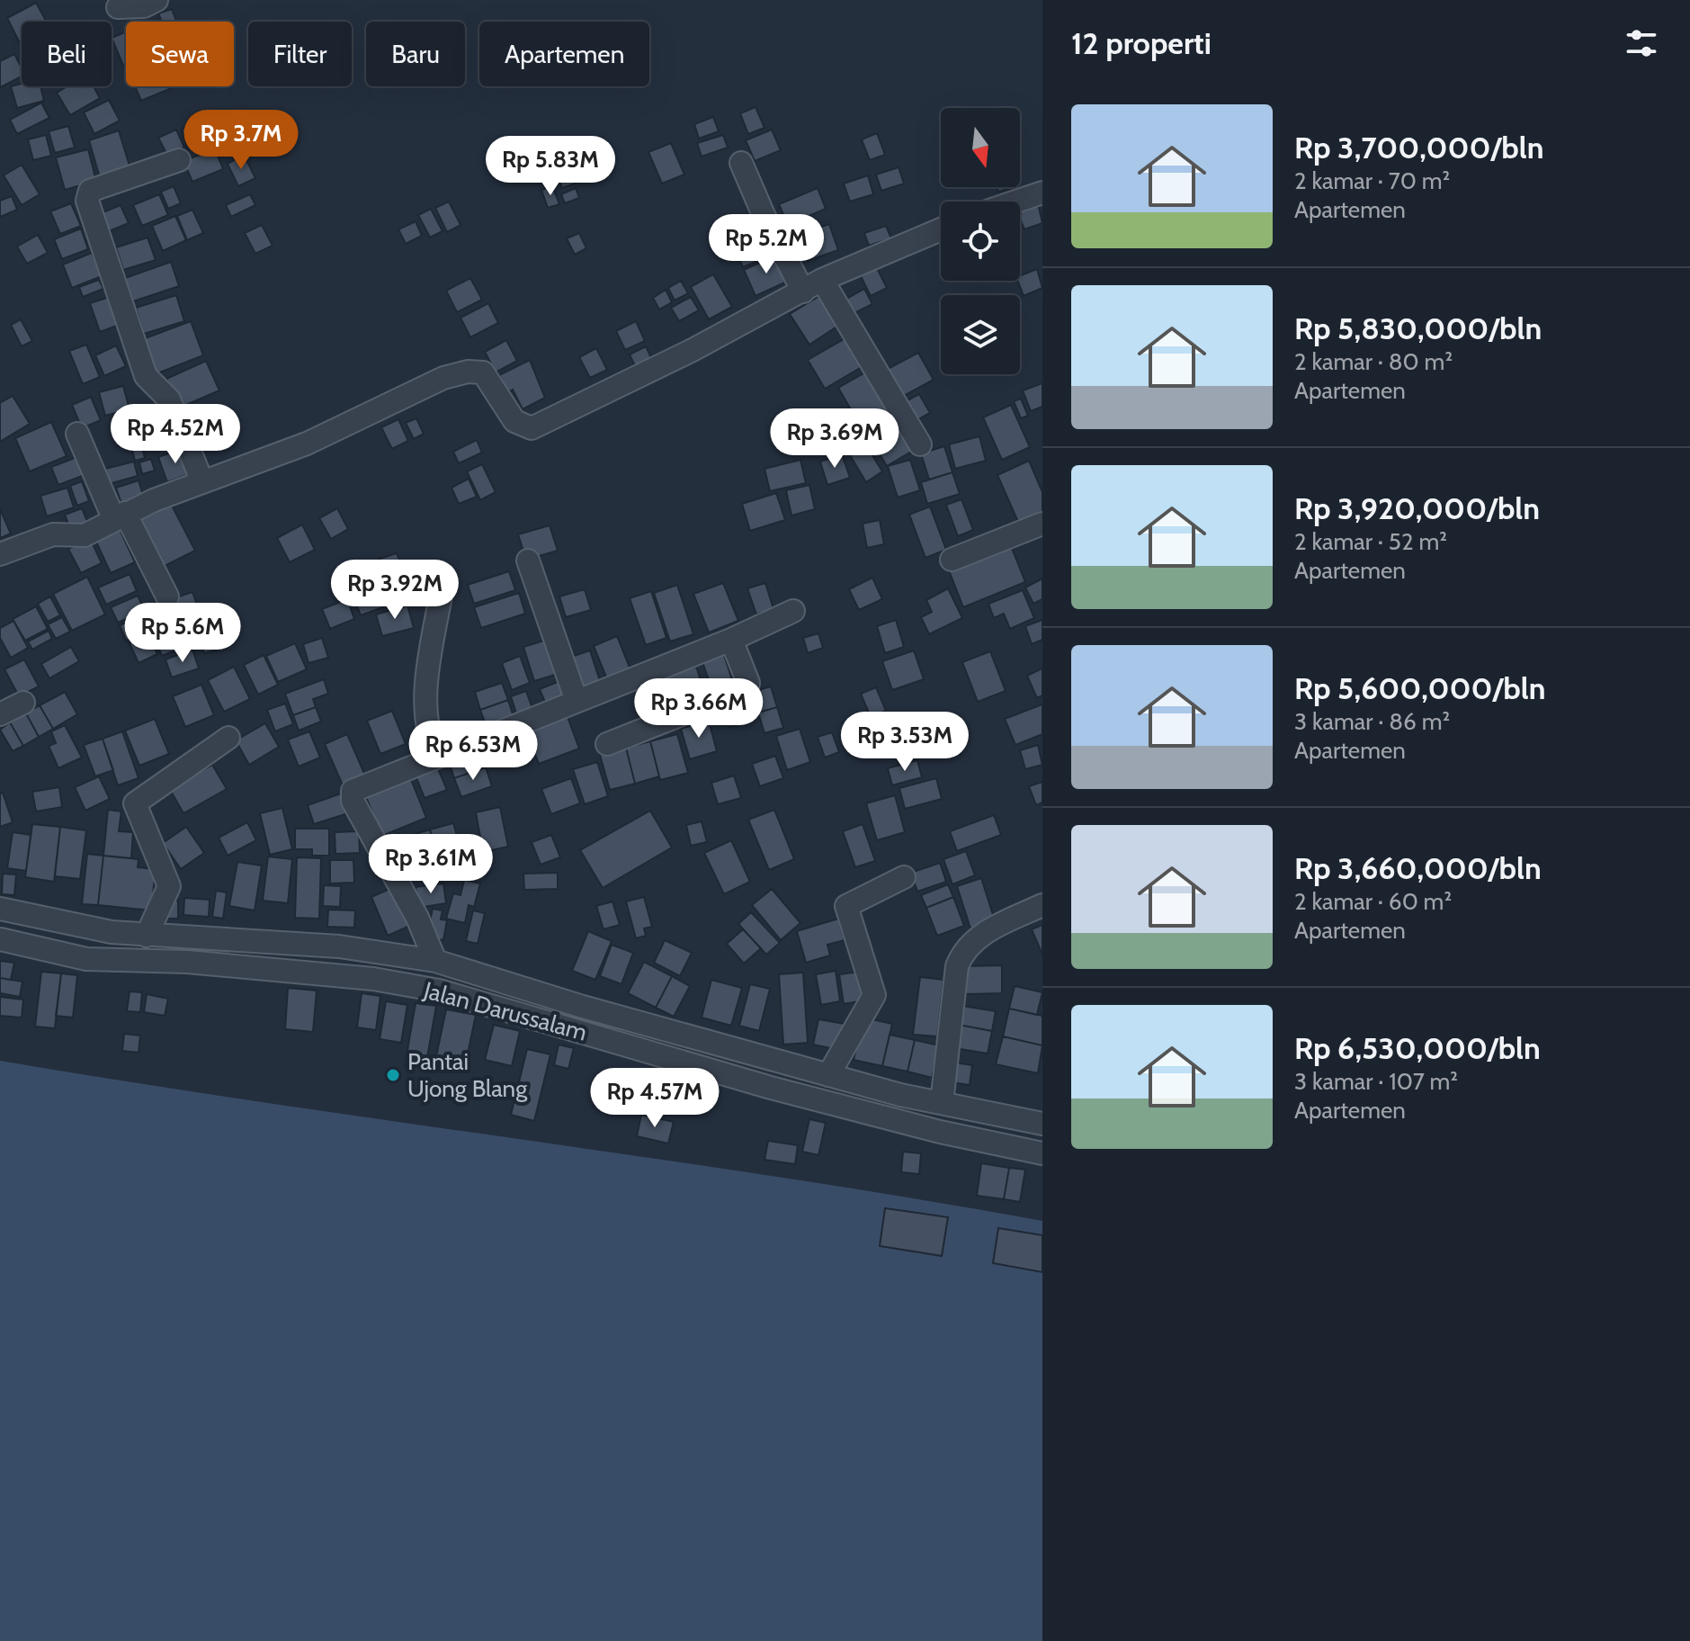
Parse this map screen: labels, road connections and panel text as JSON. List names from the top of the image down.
{
  "streets": {
    "street": ["Jalan Darussalam"]
  },
  "places": ["Pantai Ujong Blang"],
  "north": "bottom",
  "page": {
    "heading": "12 properti",
    "chip": [
      "Beli",
      "Sewa",
      "Filter",
      "Baru",
      "Apartemen"
    ],
    "list": [
      {
        "name": "Rp 3,700,000/bln",
        "note": "2 kamar · 70 m² · Apartemen"
      },
      {
        "name": "Rp 5,830,000/bln",
        "note": "2 kamar · 80 m² · Apartemen"
      },
      {
        "name": "Rp 3,920,000/bln",
        "note": "2 kamar · 52 m² · Apartemen"
      },
      {
        "name": "Rp 5,600,000/bln",
        "note": "3 kamar · 86 m² · Apartemen"
      },
      {
        "name": "Rp 3,660,000/bln",
        "note": "2 kamar · 60 m² · Apartemen"
      },
      {
        "name": "Rp 6,530,000/bln",
        "note": "3 kamar · 107 m² · Apartemen"
      }
    ],
    "price": [
      "Rp 3.7M",
      "Rp 5.83M",
      "Rp 5.2M",
      "Rp 4.52M",
      "Rp 3.69M",
      "Rp 3.92M",
      "Rp 5.6M",
      "Rp 3.66M",
      "Rp 3.53M",
      "Rp 6.53M",
      "Rp 3.61M",
      "Rp 4.57M"
    ]
  }
}
